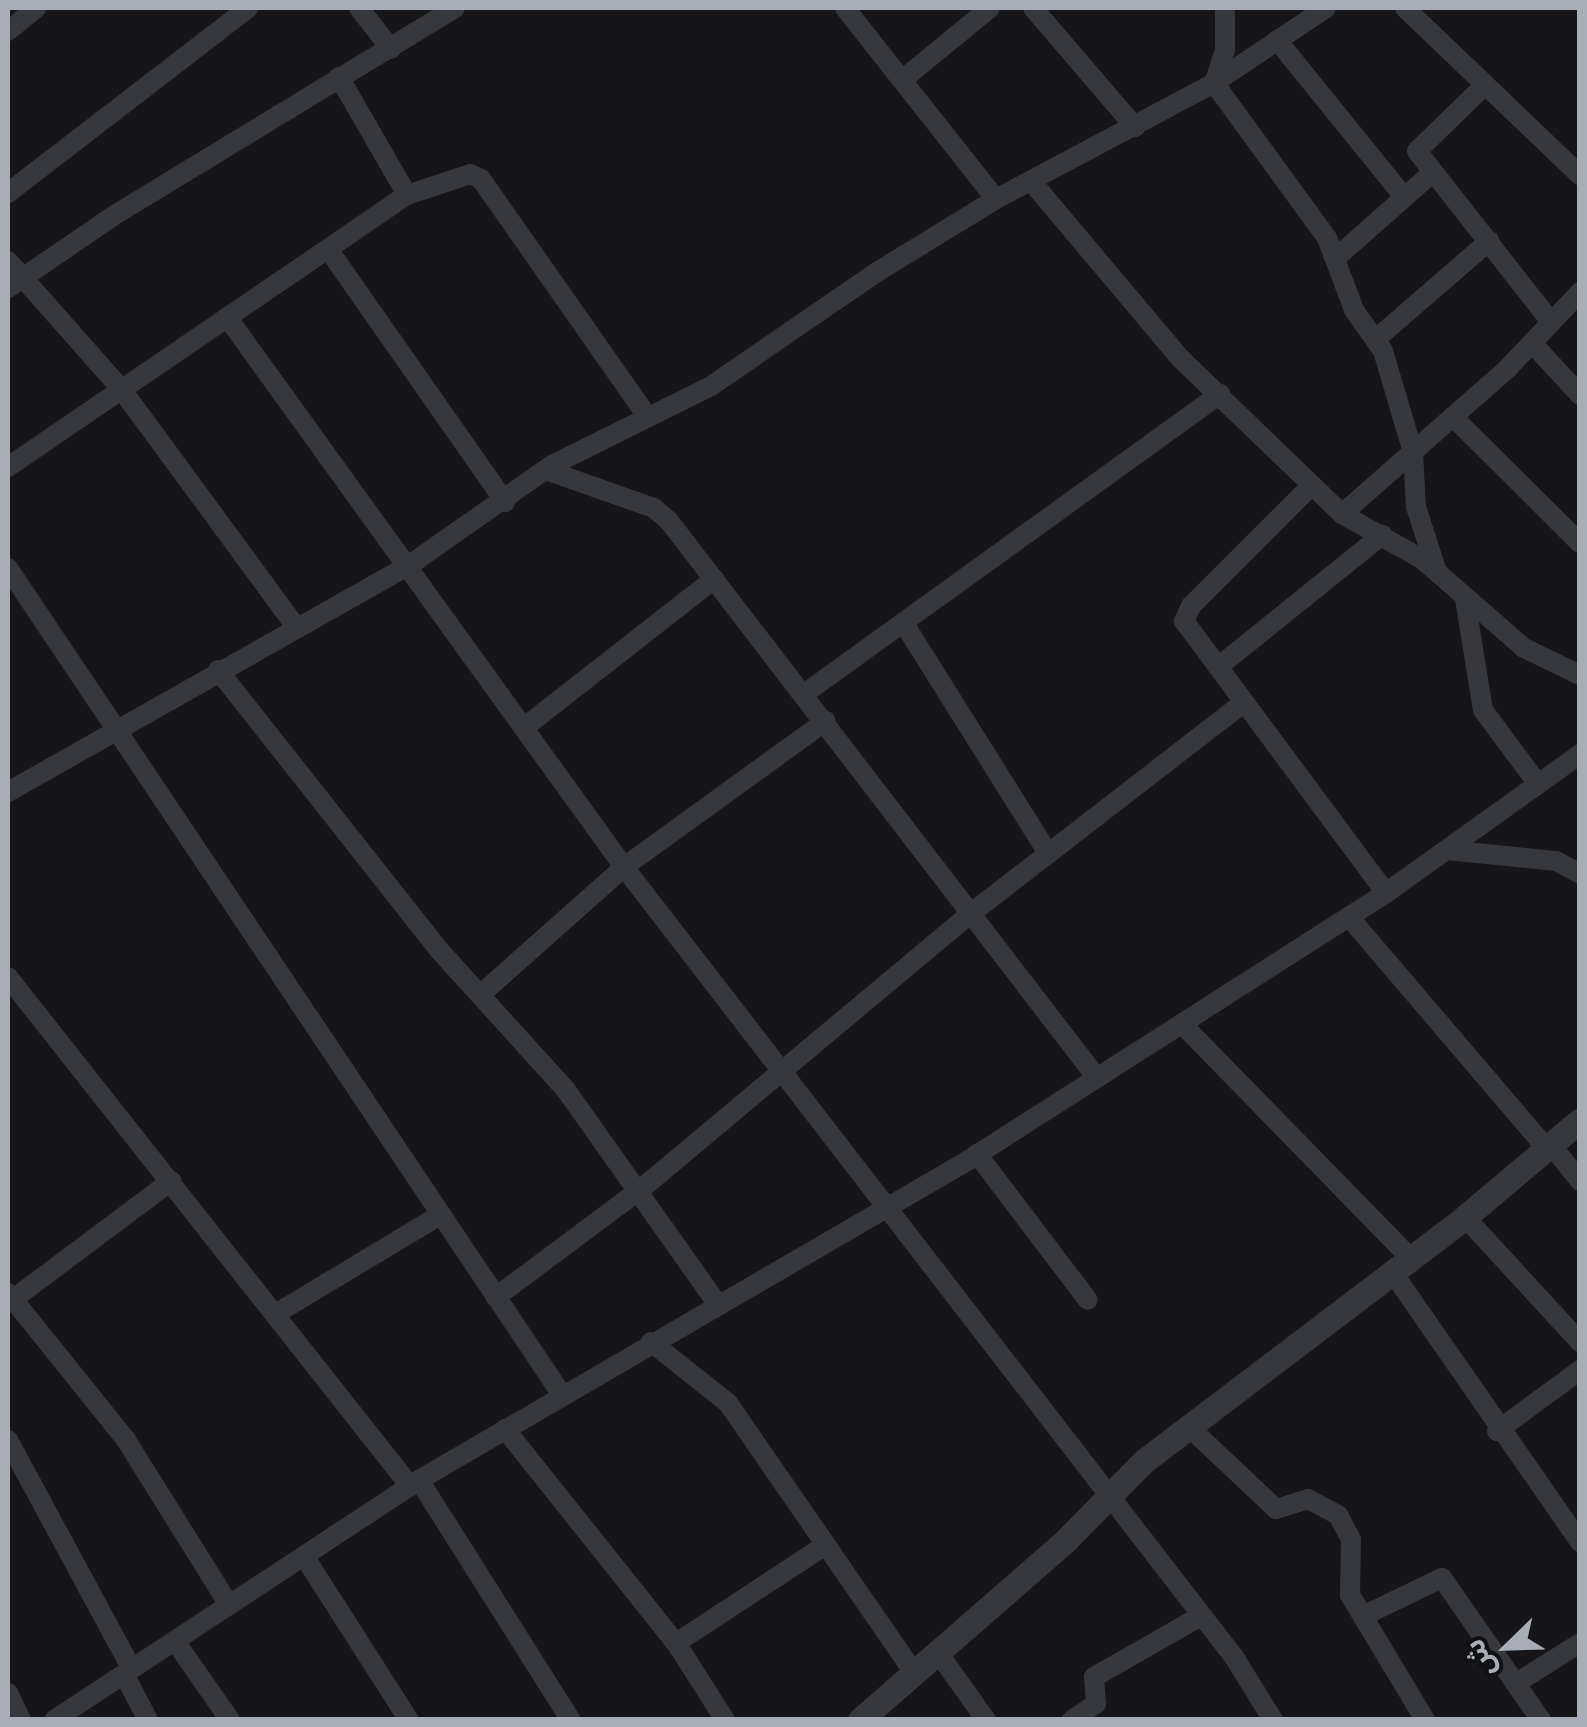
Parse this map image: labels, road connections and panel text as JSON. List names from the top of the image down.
{
  "north": "bottom left"
}
